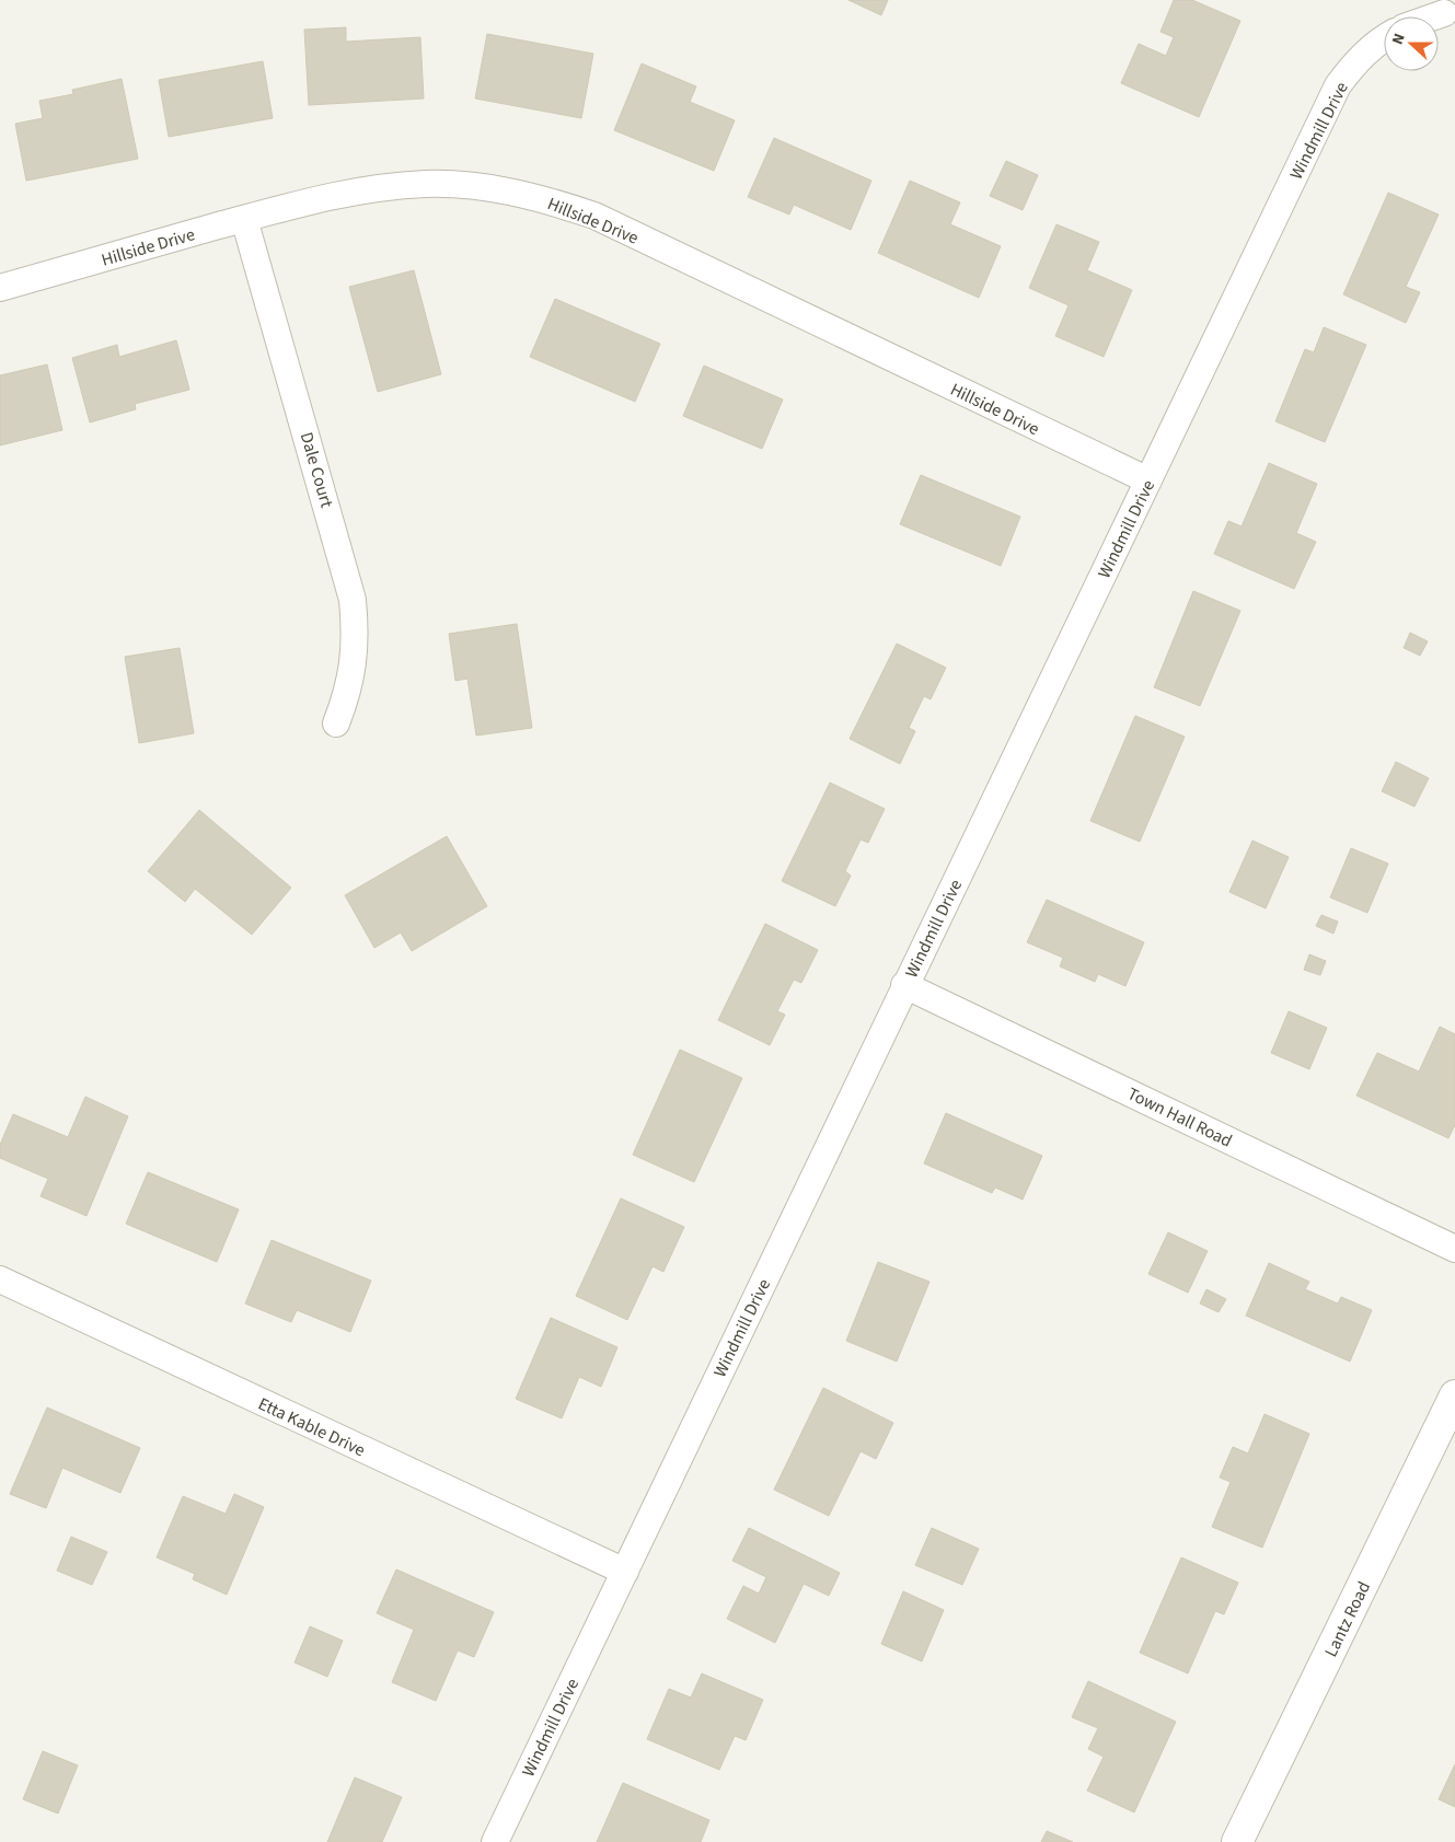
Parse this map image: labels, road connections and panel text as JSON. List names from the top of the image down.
{
  "streets": {
    "street": [
      "Windmill Drive",
      "Hillside Drive",
      "Dale Court",
      "Town Hall Road",
      "Etta Kable Drive",
      "Lantz Road"
    ]
  },
  "crossings": [
    ["Windmill Drive", "Hillside Drive"],
    ["Windmill Drive", "Town Hall Road"],
    ["Windmill Drive", "Etta Kable Drive"],
    ["Hillside Drive", "Dale Court"]
  ],
  "north": "left"
}
